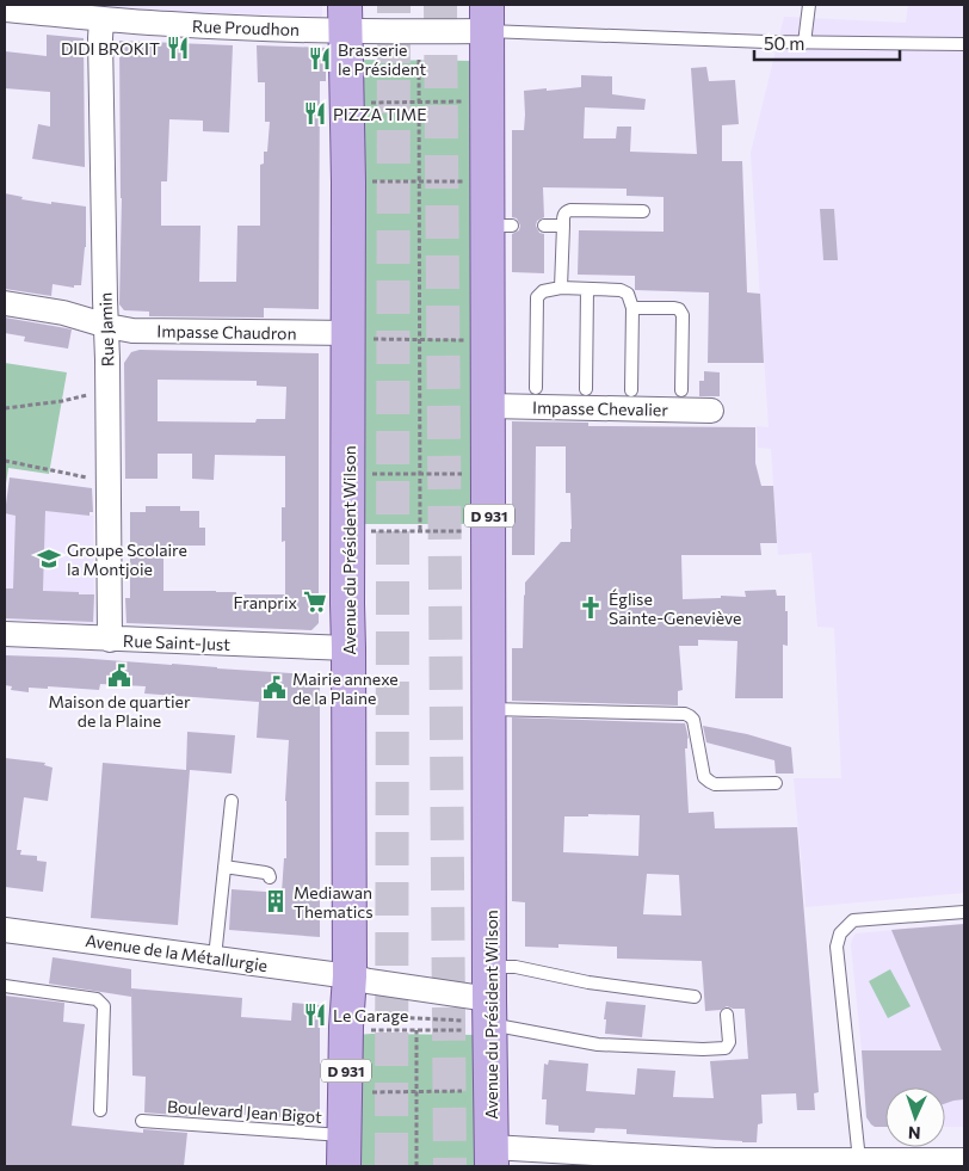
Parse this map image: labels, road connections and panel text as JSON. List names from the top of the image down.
{
  "streets": {
    "main road": ["D 931", "Avenue du Président Wilson"],
    "street": [
      "Rue Proudhon",
      "Rue Jamin",
      "Impasse Chaudron",
      "Impasse Chevalier",
      "Rue Saint-Just",
      "Avenue de la Métallurgie"
    ],
    "lane": ["Boulevard Jean Bigot"]
  },
  "crossings": [
    ["Rue Proudhon", "Rue Jamin"],
    ["Rue Proudhon", "Avenue du Président Wilson"],
    ["Rue Jamin", "Impasse Chaudron"],
    ["Rue Jamin", "Rue Saint-Just"],
    ["Impasse Chaudron", "Avenue du Président Wilson"],
    ["Impasse Chevalier", "Avenue du Président Wilson"],
    ["Avenue du Président Wilson", "Rue Saint-Just"],
    ["Avenue du Président Wilson", "Avenue de la Métallurgie"],
    ["Avenue du Président Wilson", "Boulevard Jean Bigot"]
  ],
  "places": {
    "restaurant": [
      "DIDI BROKIT",
      "Brasserie le Président",
      "PIZZA TIME",
      "Le Garage"
    ],
    "school or university": ["Groupe Scolaire la Montjoie"],
    "supermarket": ["Franprix"],
    "church": ["Église Sainte-Geneviève"],
    "public building": ["Maison de quartier de la Plaine", "Mairie annexe de la Plaine"],
    "building": ["Mediawan Thematics"]
  },
  "scale_bar": "50 m",
  "north": "bottom"
}
